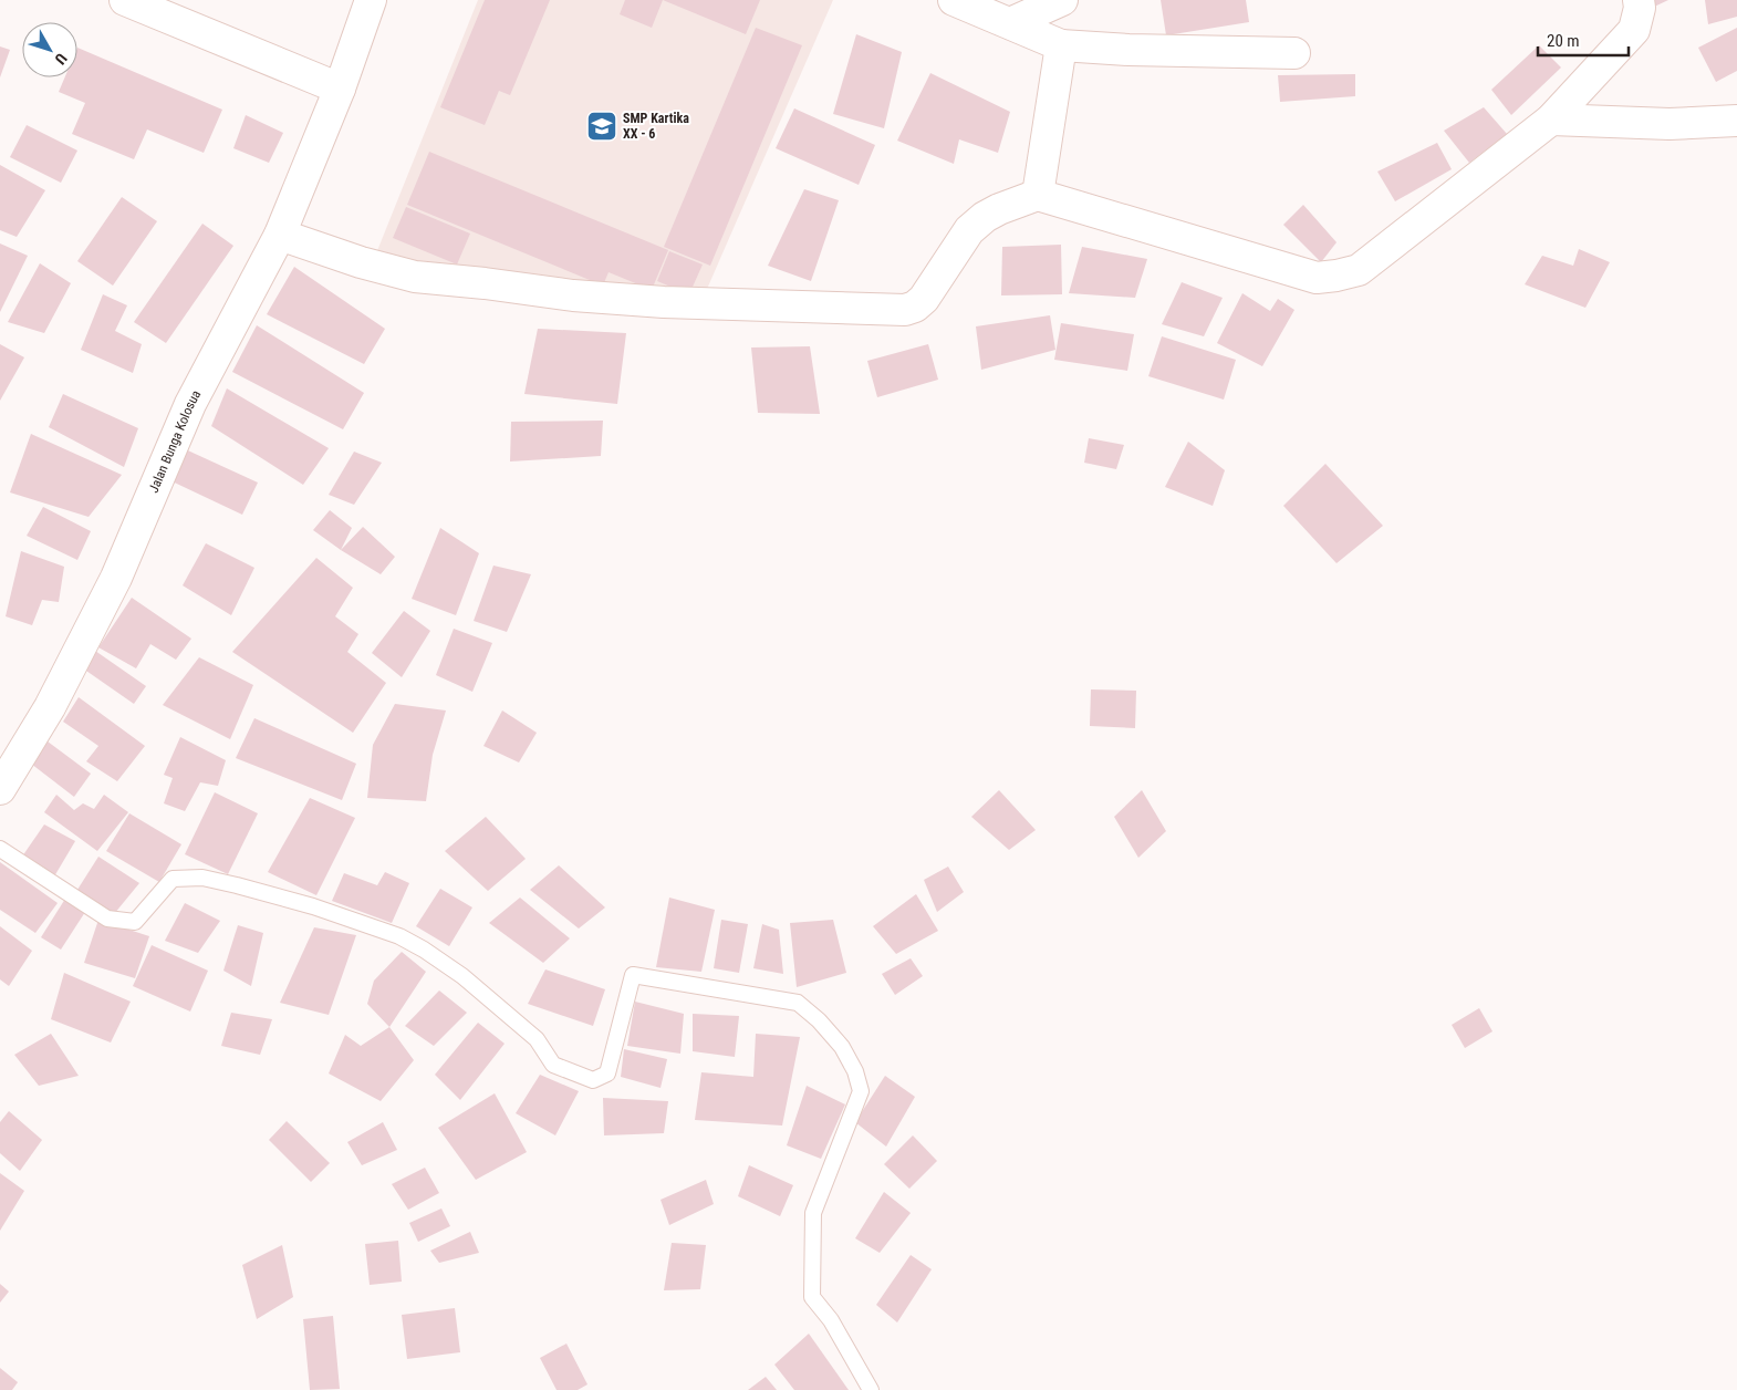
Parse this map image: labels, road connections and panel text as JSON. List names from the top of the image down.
{
  "streets": {
    "street": ["Jalan Bunga Kolosua"]
  },
  "places": {
    "school or university": ["SMP Kartika XX - 6"]
  },
  "scale_bar": "20 m",
  "north": "bottom right"
}
